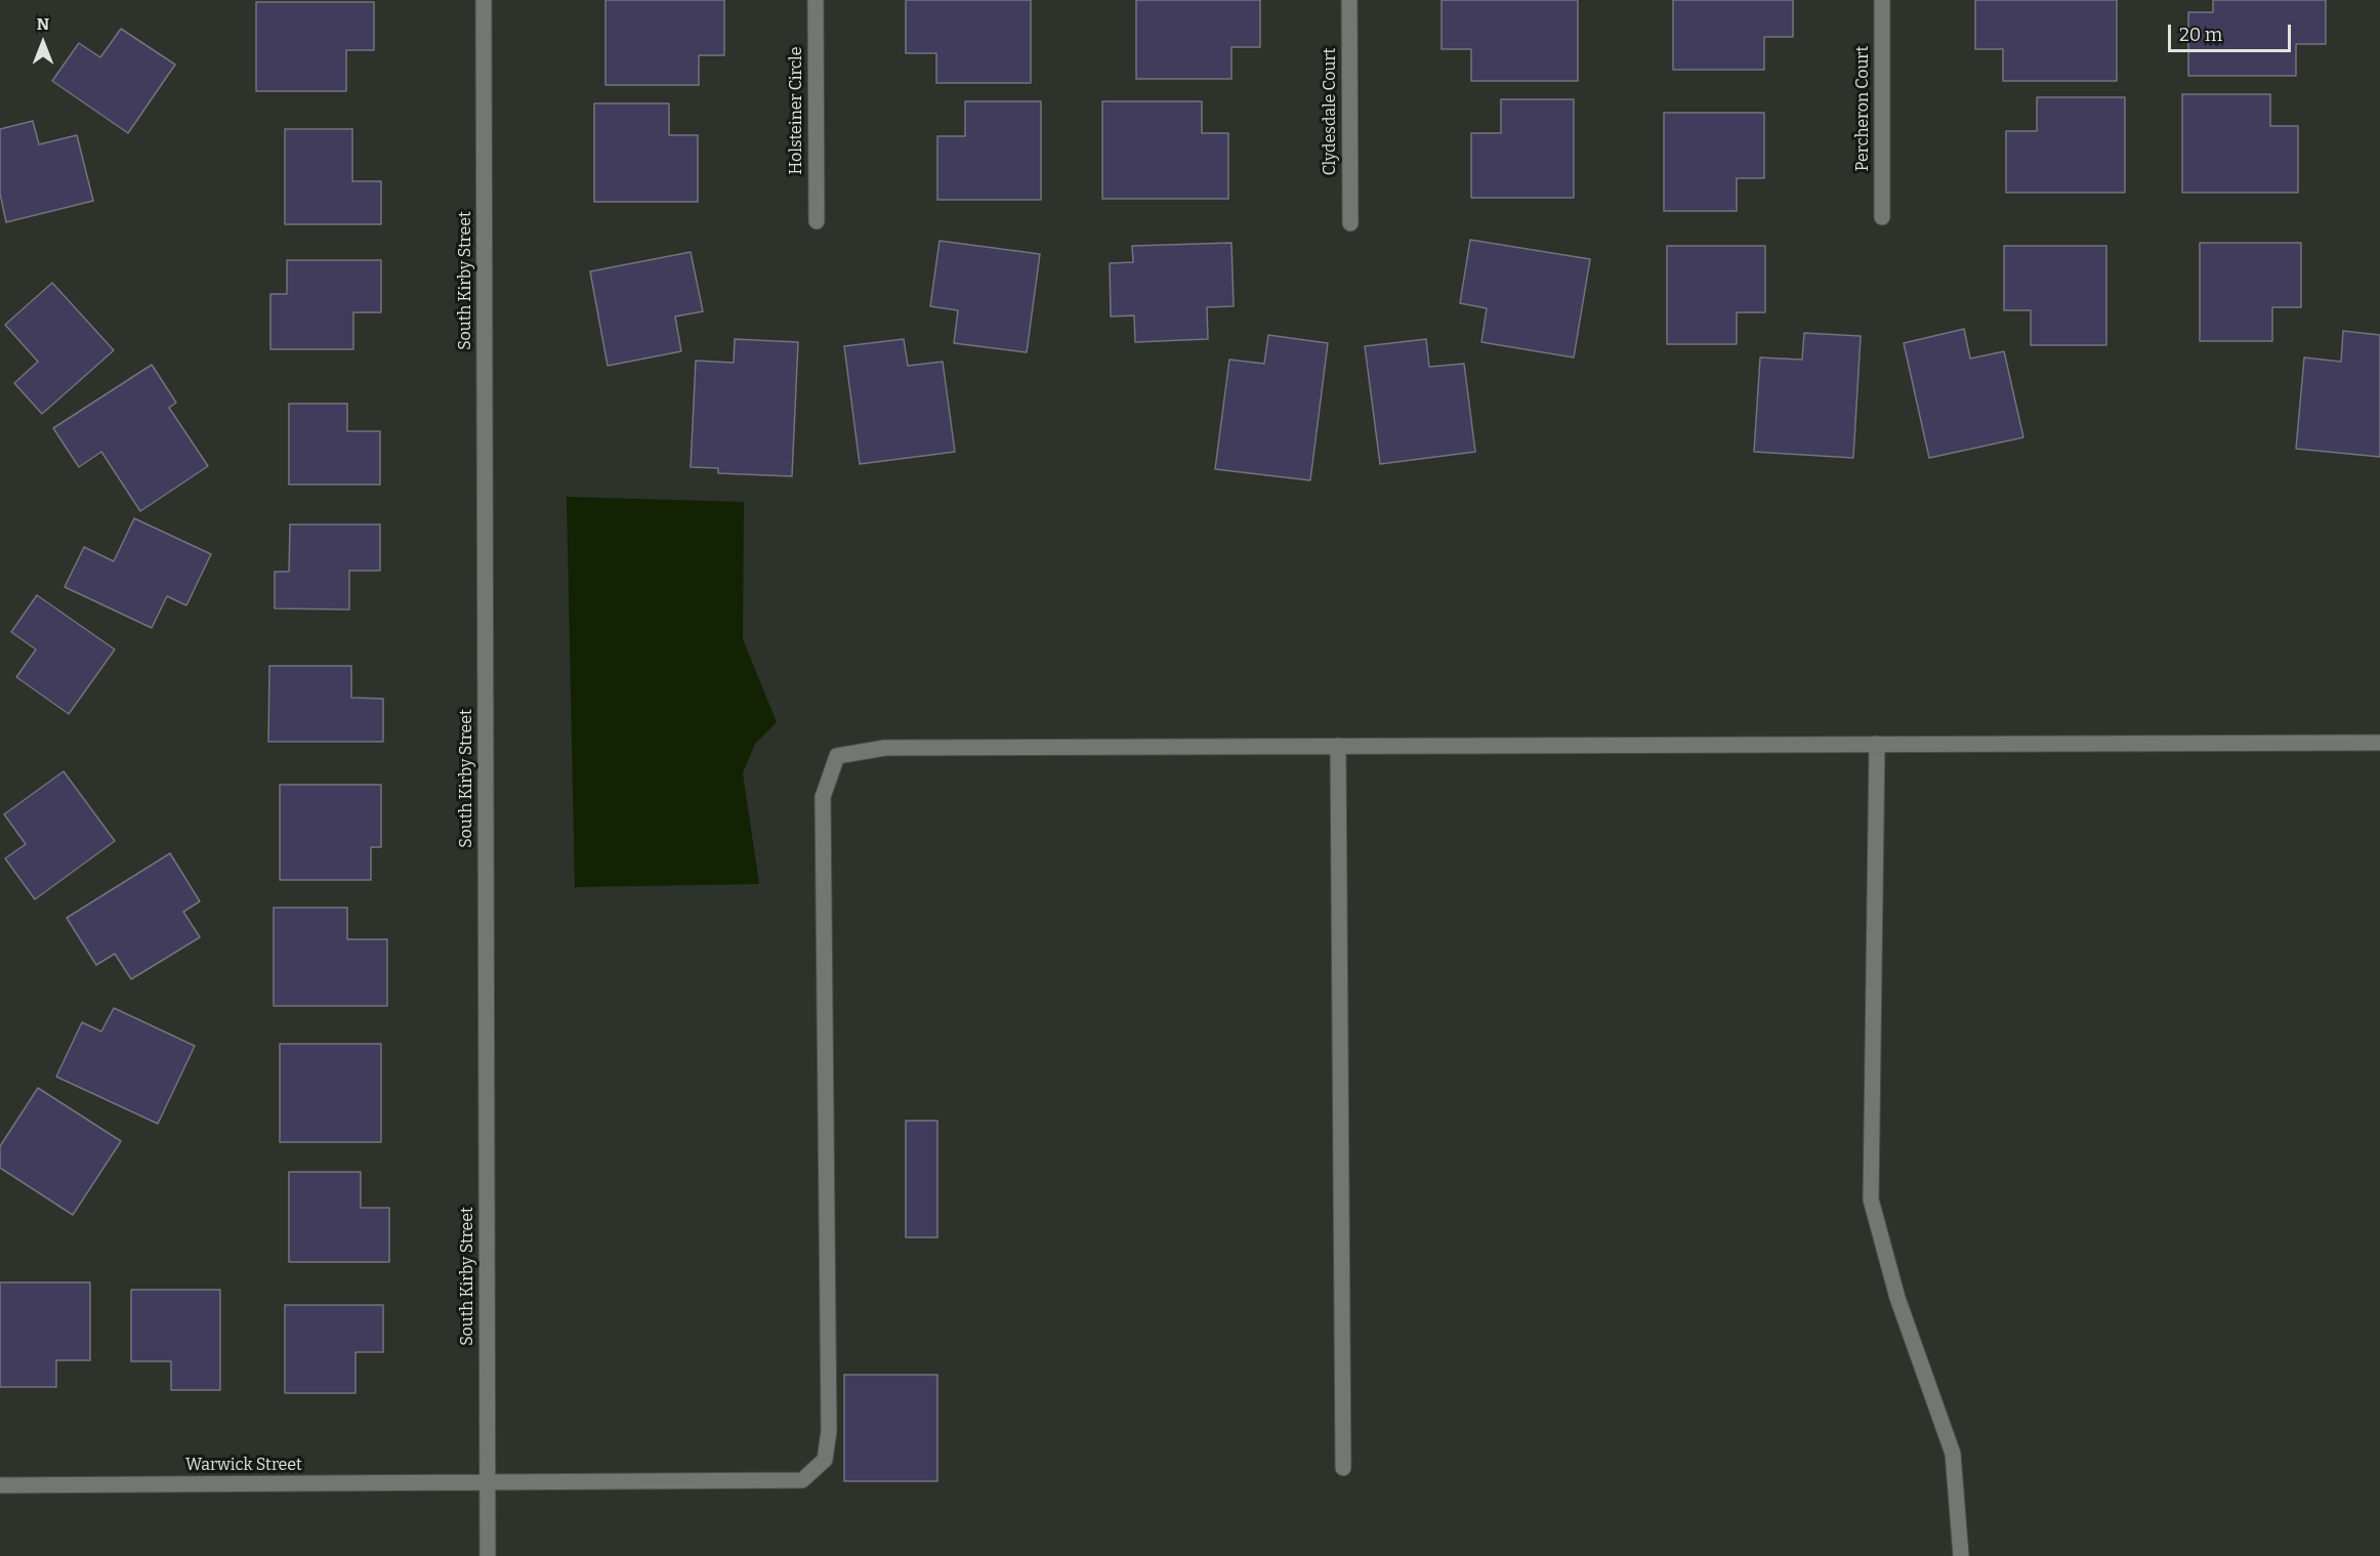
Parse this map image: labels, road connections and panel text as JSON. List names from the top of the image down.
{
  "streets": {
    "street": [
      "Percheron Court",
      "Holsteiner Circle",
      "Clydesdale Court",
      "South Kirby Street",
      "Warwick Street"
    ]
  },
  "crossings": [
    ["South Kirby Street", "Warwick Street"]
  ],
  "scale_bar": "20 m",
  "north": "top"
}
